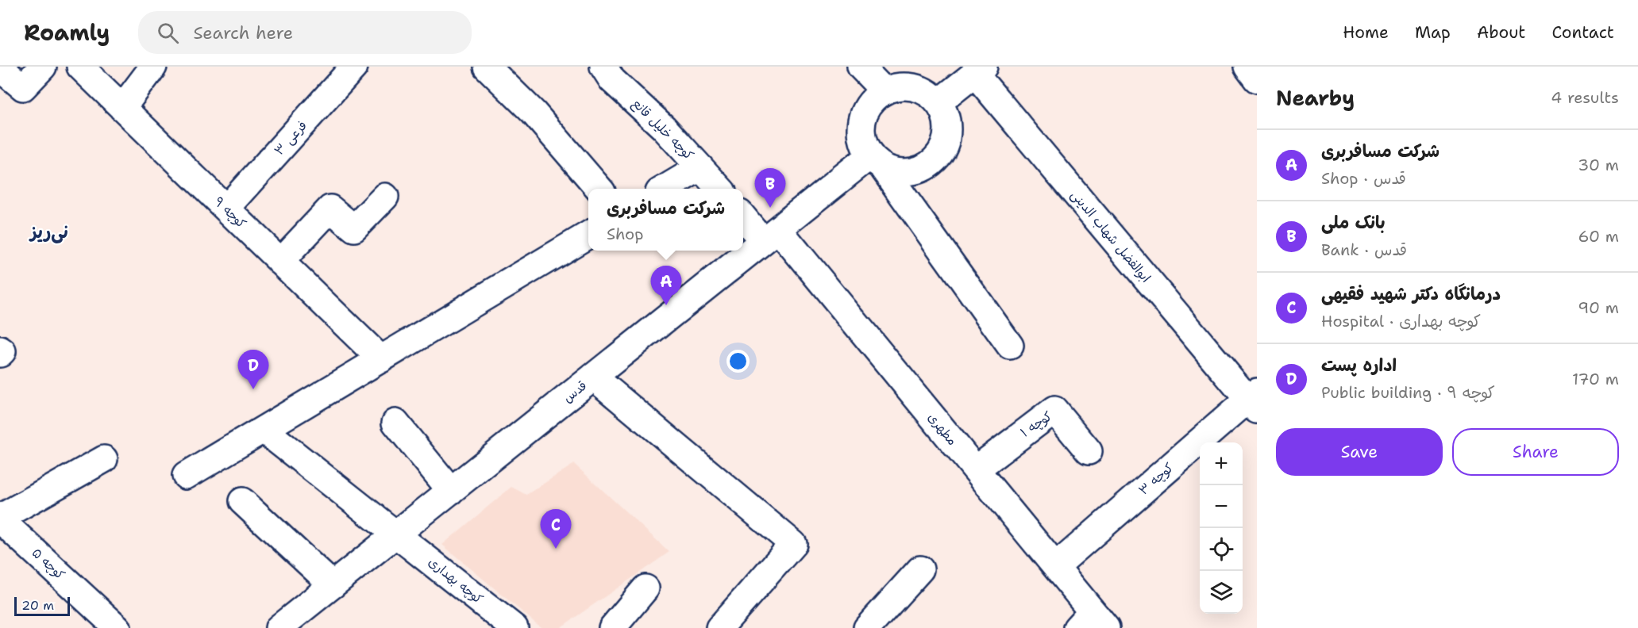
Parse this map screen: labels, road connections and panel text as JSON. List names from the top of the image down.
{
  "streets": {
    "street": [
      "کوچه خلیل قانع",
      "فرعی ۳",
      "کوچه ۹",
      "ابوالفضل شهاب الدینی",
      "قدس",
      "کوچه ۱",
      "مطهری",
      "کوچه ۳",
      "کوچه ۵",
      "کوچه بهداری"
    ]
  },
  "crossings": [
    ["فرعی ۳", "کوچه ۹"],
    ["ابوالفضل شهاب الدینی", "کوچه ۳"],
    ["قدس", "مطهری"],
    ["قدس", "کوچه بهداری"],
    ["کوچه ۱", "مطهری"],
    ["مطهری", "کوچه ۳"]
  ],
  "districts": ["نی‌ریز"],
  "scale_bar": "20 m",
  "page": {
    "header": "Roamly",
    "search": "Search here",
    "nav": [
      "Home",
      "Map",
      "About",
      "Contact"
    ],
    "heading": ["Nearby", "4 results"],
    "list": [
      {
        "mark": "A",
        "name": "شرکت مسافربری",
        "note": "Shop · قدس",
        "value": "30 m"
      },
      {
        "mark": "B",
        "name": "بانک ملی",
        "note": "Bank · قدس",
        "value": "60 m"
      },
      {
        "mark": "C",
        "name": "درمانگاه دکتر شهید فقیهی",
        "note": "Hospital · کوچه بهداری",
        "value": "90 m"
      },
      {
        "mark": "D",
        "name": "اداره پست",
        "note": "Public building · کوچه ۹",
        "value": "170 m"
      }
    ],
    "pins": [
      "B",
      "A",
      "D",
      "C"
    ],
    "popup": ["شرکت مسافربری", "Shop"],
    "buttons": ["Save", "Share"],
    "map_buttons": ["+", "−"],
    "scale": "20 m"
  }
}
